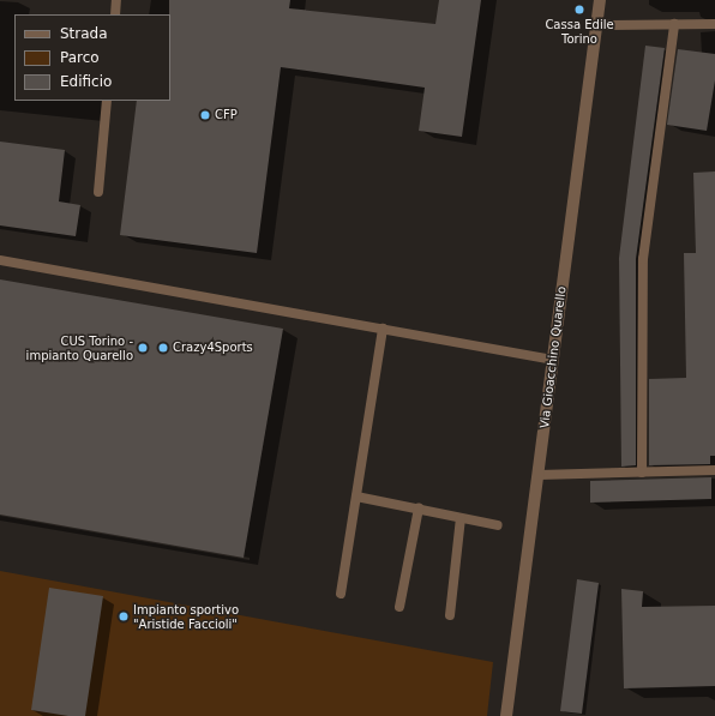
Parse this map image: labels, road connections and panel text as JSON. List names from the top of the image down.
{
  "streets": {
    "street": ["Via Gioacchino Quarello"]
  },
  "places": [
    "Cassa Edile Torino",
    "CFP",
    "CUS Torino - impianto Quarello",
    "Crazy4Sports",
    "Impianto sportivo \"Aristide Faccioli\""
  ],
  "legend": ["Strada", "Parco", "Edificio"]
}
